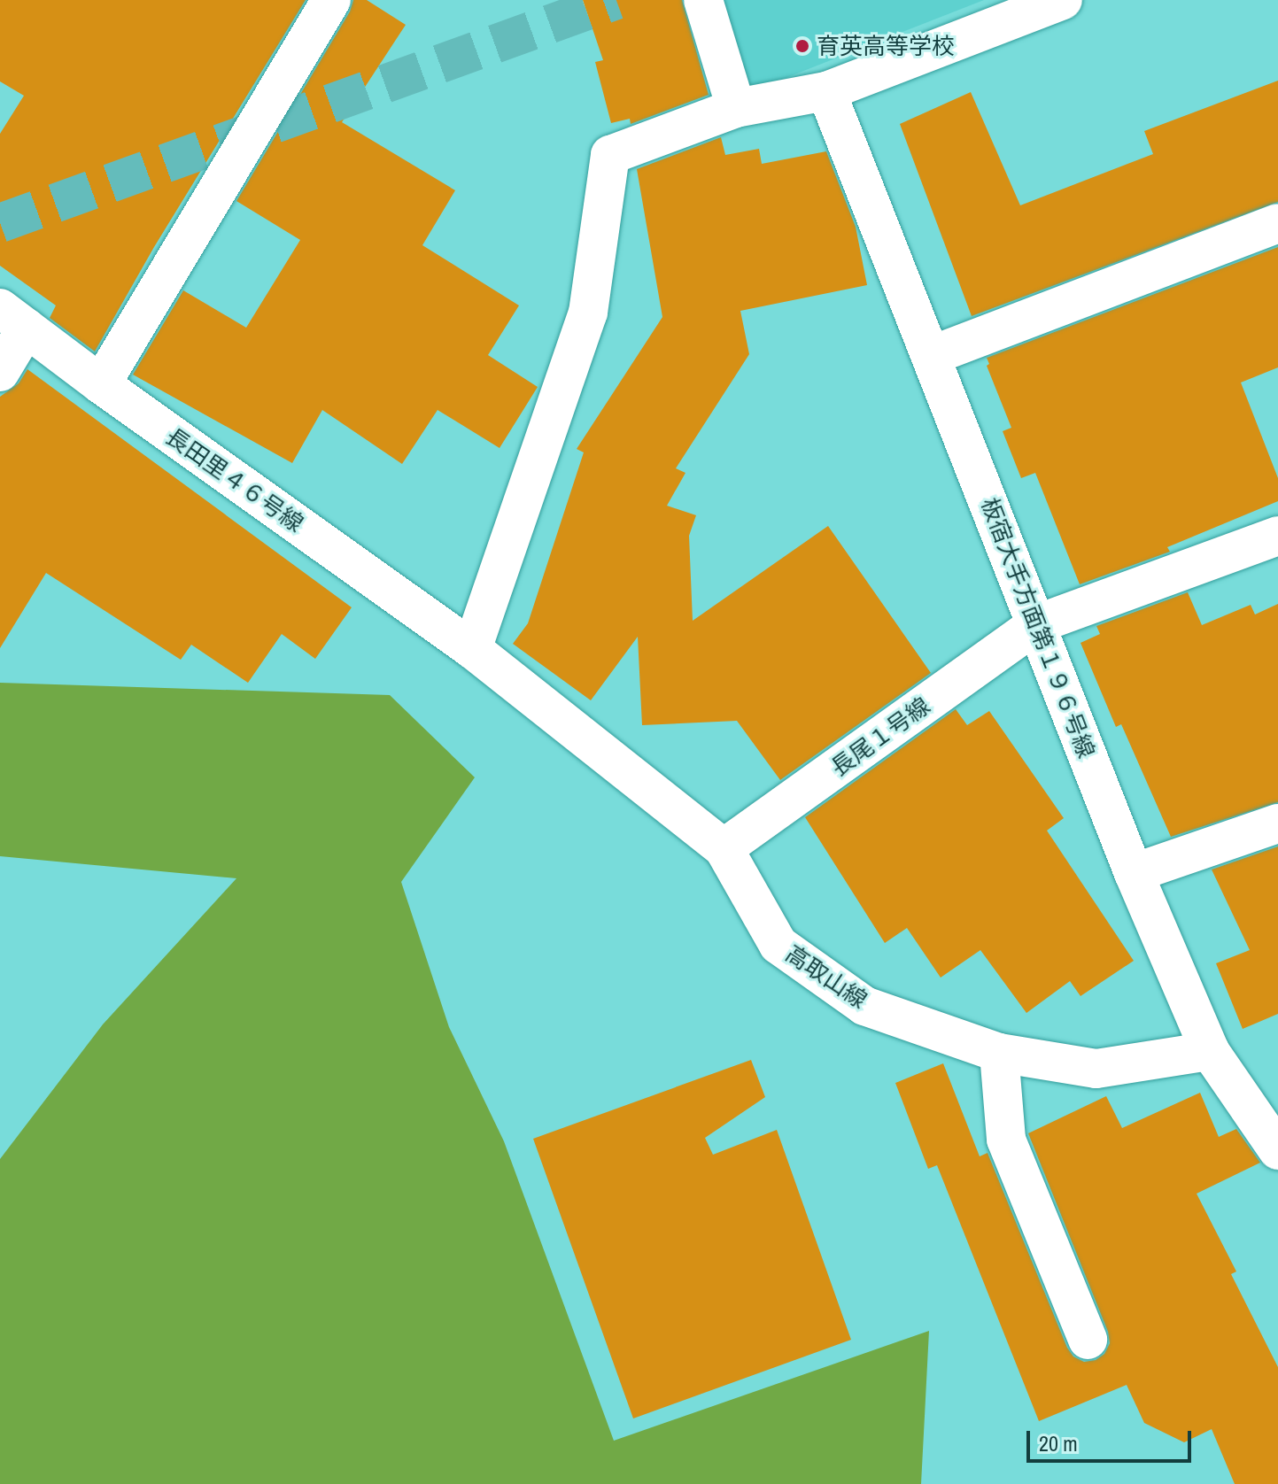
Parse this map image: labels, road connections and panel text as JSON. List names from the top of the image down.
{
  "streets": {
    "street": [
      "長田里４６号線",
      "板宿大手方面第１９６号線",
      "長尾１号線",
      "高取山線"
    ]
  },
  "crossings": [
    ["長田里４６号線", "高取山線"],
    ["板宿大手方面第１９６号線", "長尾１号線"],
    ["板宿大手方面第１９６号線", "高取山線"],
    ["長尾１号線", "高取山線"]
  ],
  "places": ["育英高等学校"],
  "scale_bar": "20 m"
}
